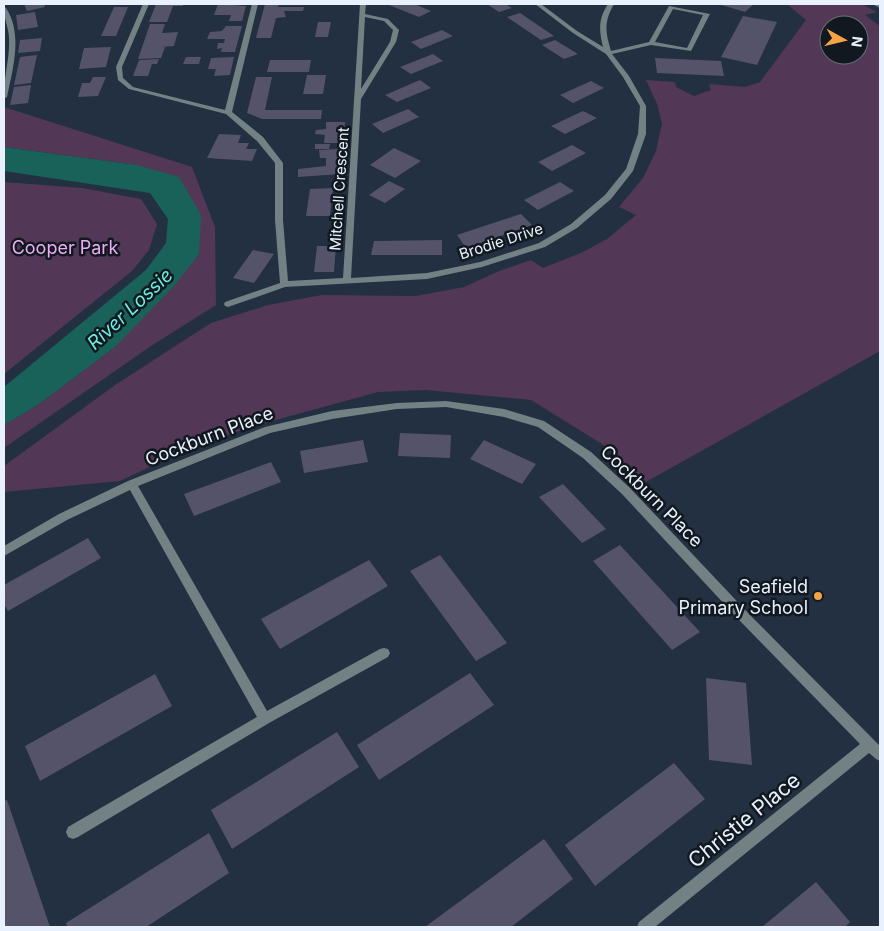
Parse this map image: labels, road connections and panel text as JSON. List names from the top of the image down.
{
  "streets": {
    "street": [
      "Mitchell Crescent",
      "Brodie Drive",
      "Cockburn Place",
      "Christie Place"
    ]
  },
  "crossings": [
    ["Mitchell Crescent", "Brodie Drive"],
    ["Cockburn Place", "Christie Place"]
  ],
  "water": ["River Lossie"],
  "parks": ["Cooper Park"],
  "places": ["Seafield Primary School"],
  "north": "right"
}
